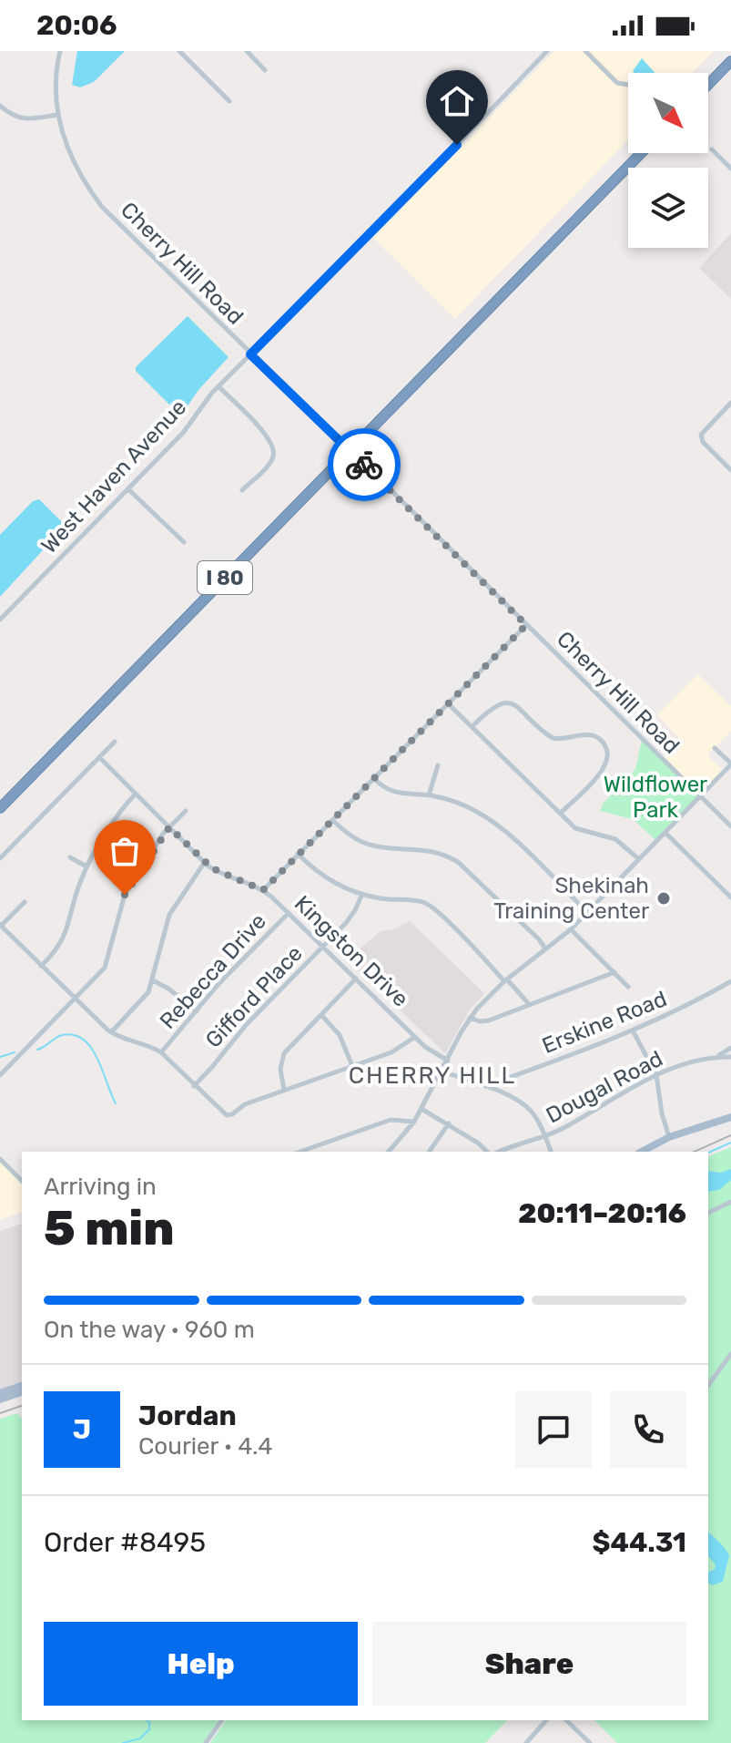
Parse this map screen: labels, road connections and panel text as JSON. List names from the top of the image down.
{
  "streets": {
    "highway": ["I 80"],
    "street": [
      "Cherry Hill Road",
      "West Haven Avenue",
      "Kingston Drive",
      "Rebecca Drive",
      "Gifford Place",
      "Erskine Road",
      "Dougal Road"
    ]
  },
  "crossings": [
    ["Cherry Hill Road", "West Haven Avenue"],
    ["Kingston Drive", "Rebecca Drive"],
    ["Kingston Drive", "Gifford Place"]
  ],
  "districts": ["CHERRY HILL"],
  "parks": ["Wildflower Park"],
  "places": ["Shekinah Training Center"],
  "north": "bottom right",
  "page": {
    "status": "20:06",
    "heading": ["5 min", "Arriving in", "20:11–20:16"],
    "panel": [
      "Jordan",
      "Courier · 4.4",
      "Order #8495",
      "$44.31"
    ],
    "bar": "On the way · 960 m",
    "round": "J",
    "buttons": ["Help", "Share"]
  }
}
